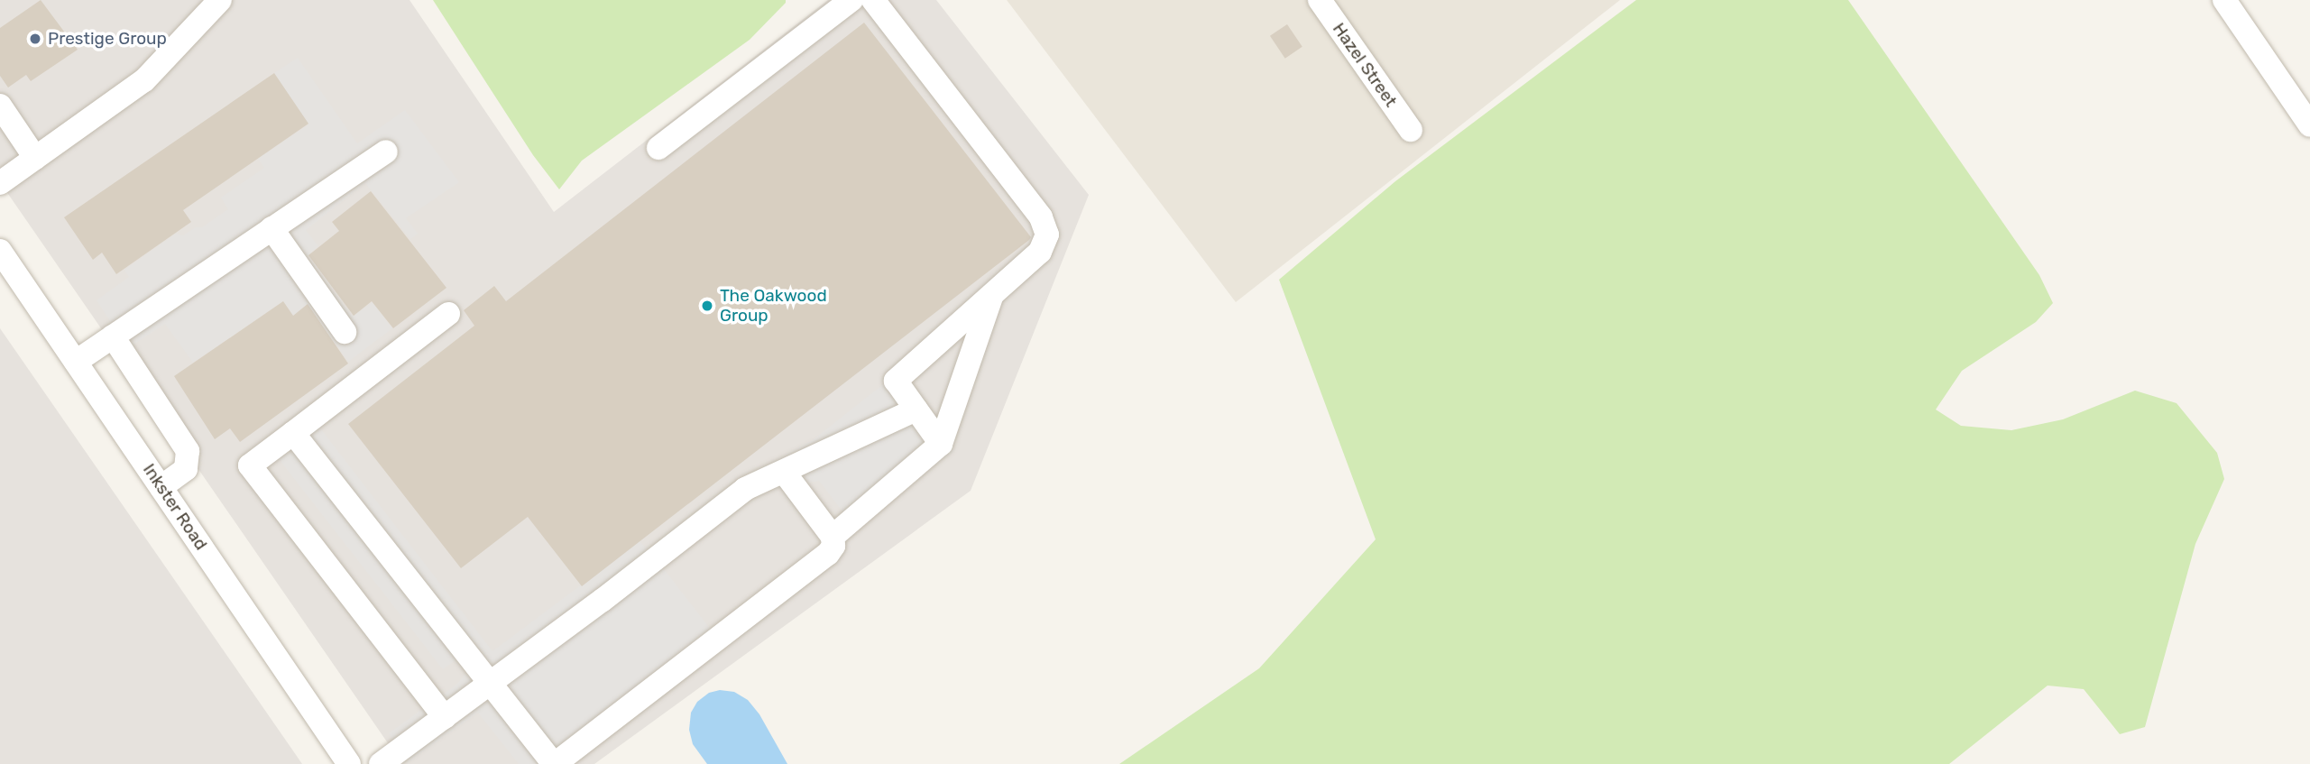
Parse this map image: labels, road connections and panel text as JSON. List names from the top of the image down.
{
  "streets": {
    "street": ["Hazel Street", "Inkster Road"]
  },
  "places": ["Prestige Group", "The Oakwood Group"]
}
